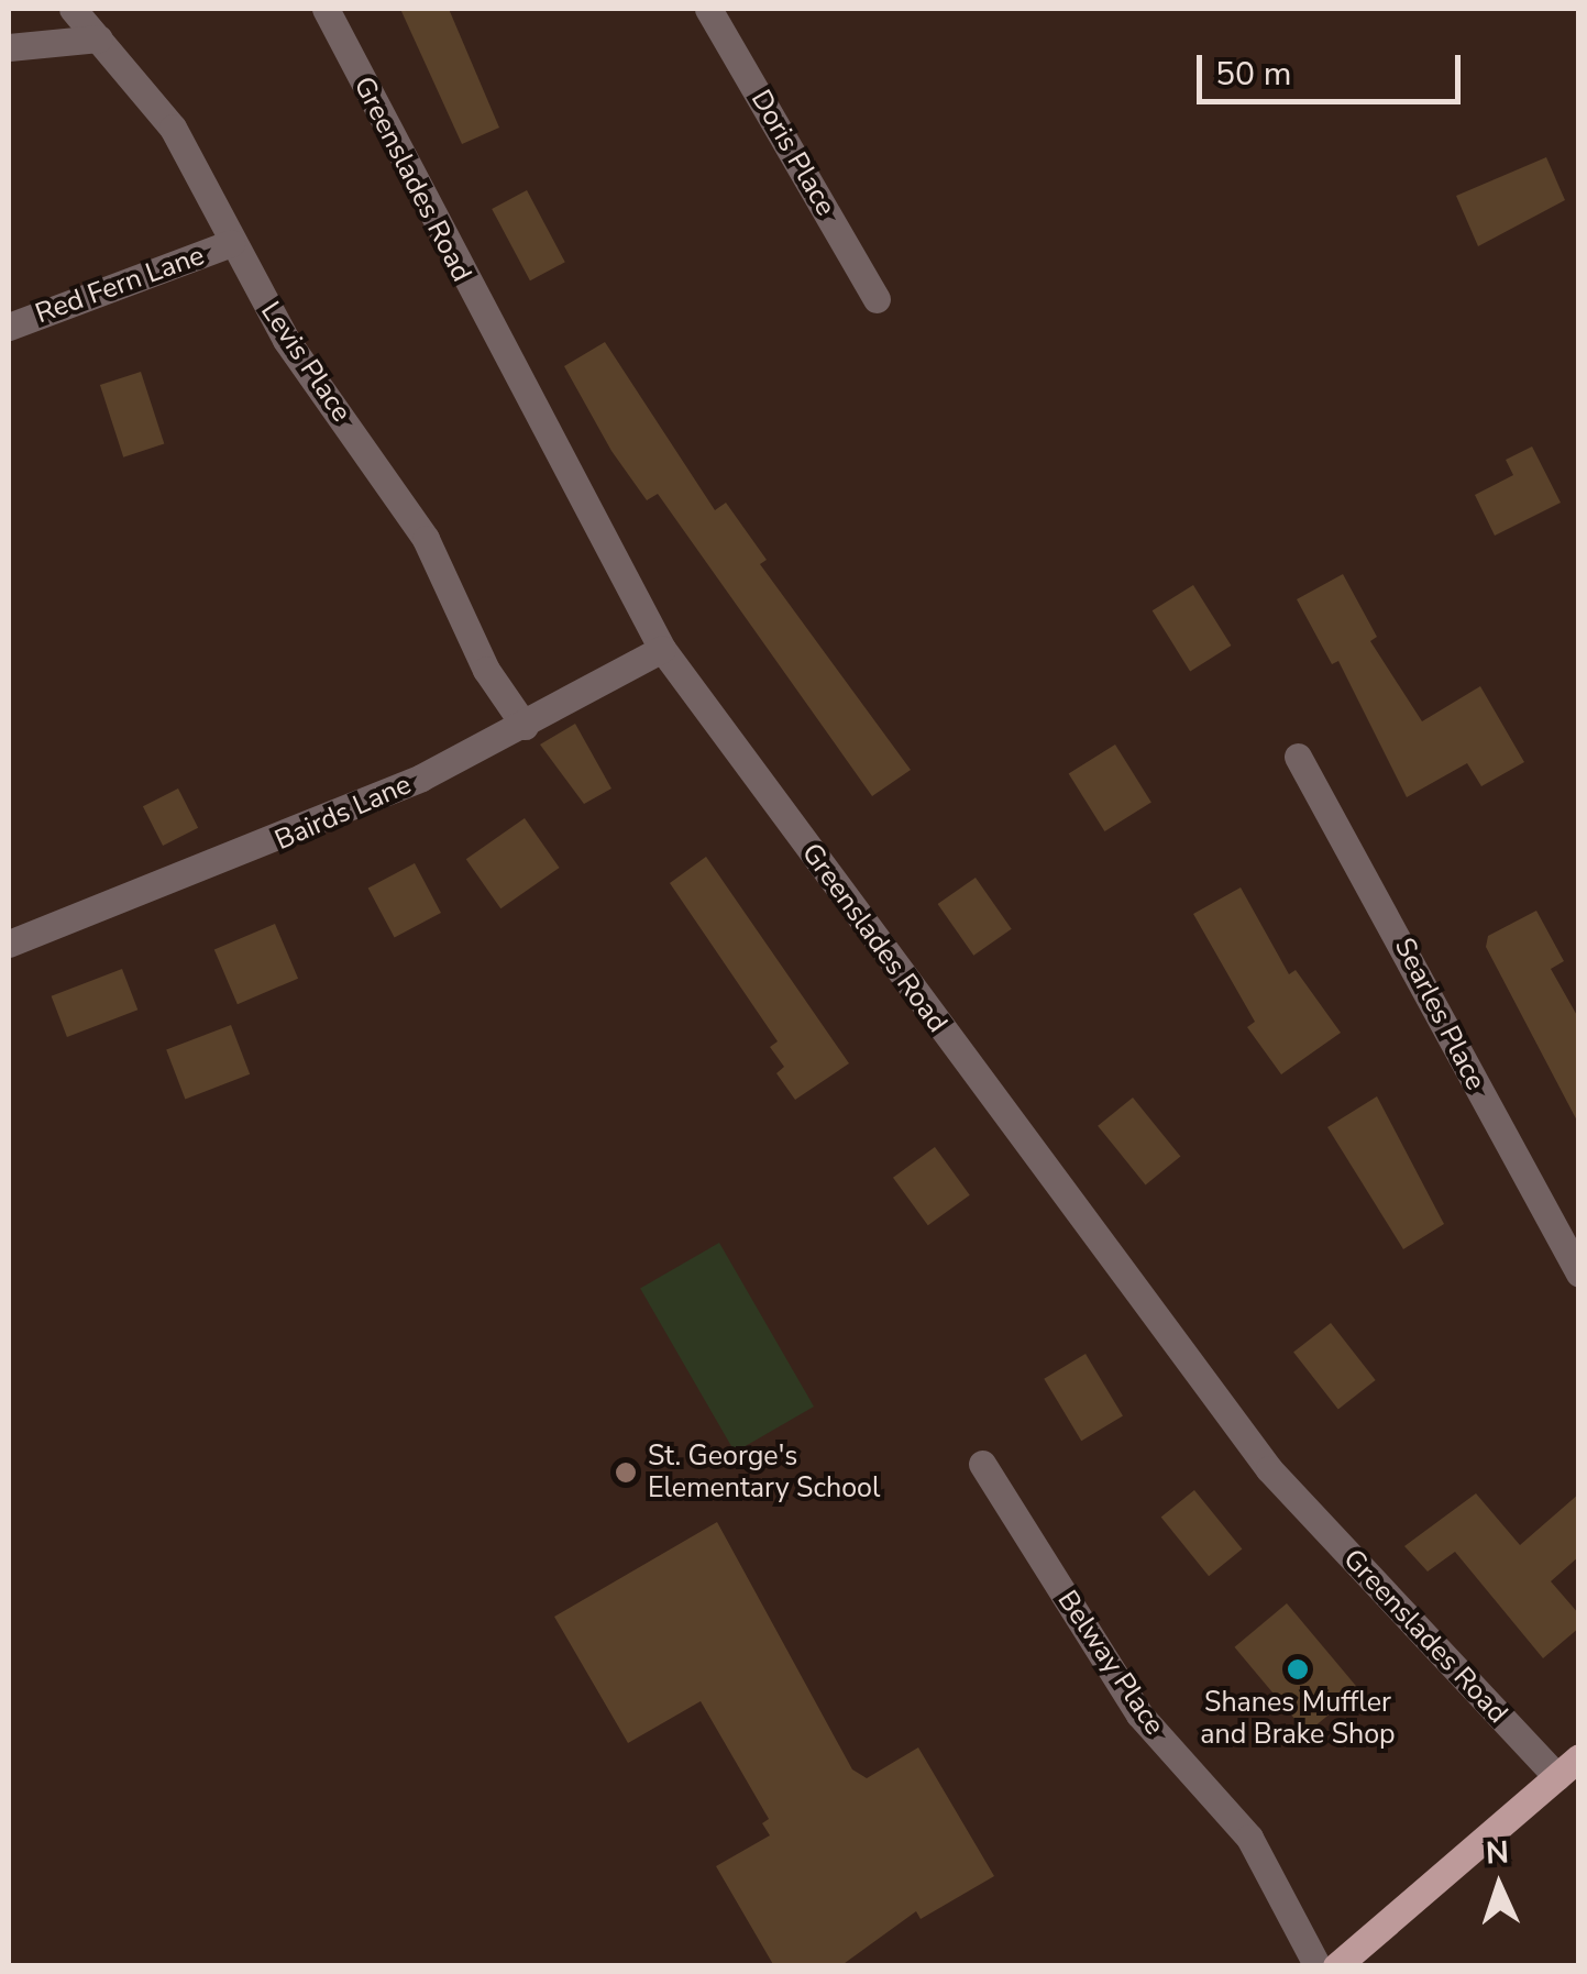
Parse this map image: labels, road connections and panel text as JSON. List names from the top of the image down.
{
  "streets": {
    "street": [
      "Doris Place",
      "Greenslades Road",
      "Red Fern Lane",
      "Levis Place",
      "Bairds Lane",
      "Searles Place",
      "Belway Place"
    ]
  },
  "crossings": [
    ["Greenslades Road", "Bairds Lane"],
    ["Red Fern Lane", "Levis Place"],
    ["Levis Place", "Bairds Lane"]
  ],
  "places": ["St. George's Elementary School", "Shanes Muffler and Brake Shop"],
  "scale_bar": "50 m",
  "north": "top"
}
